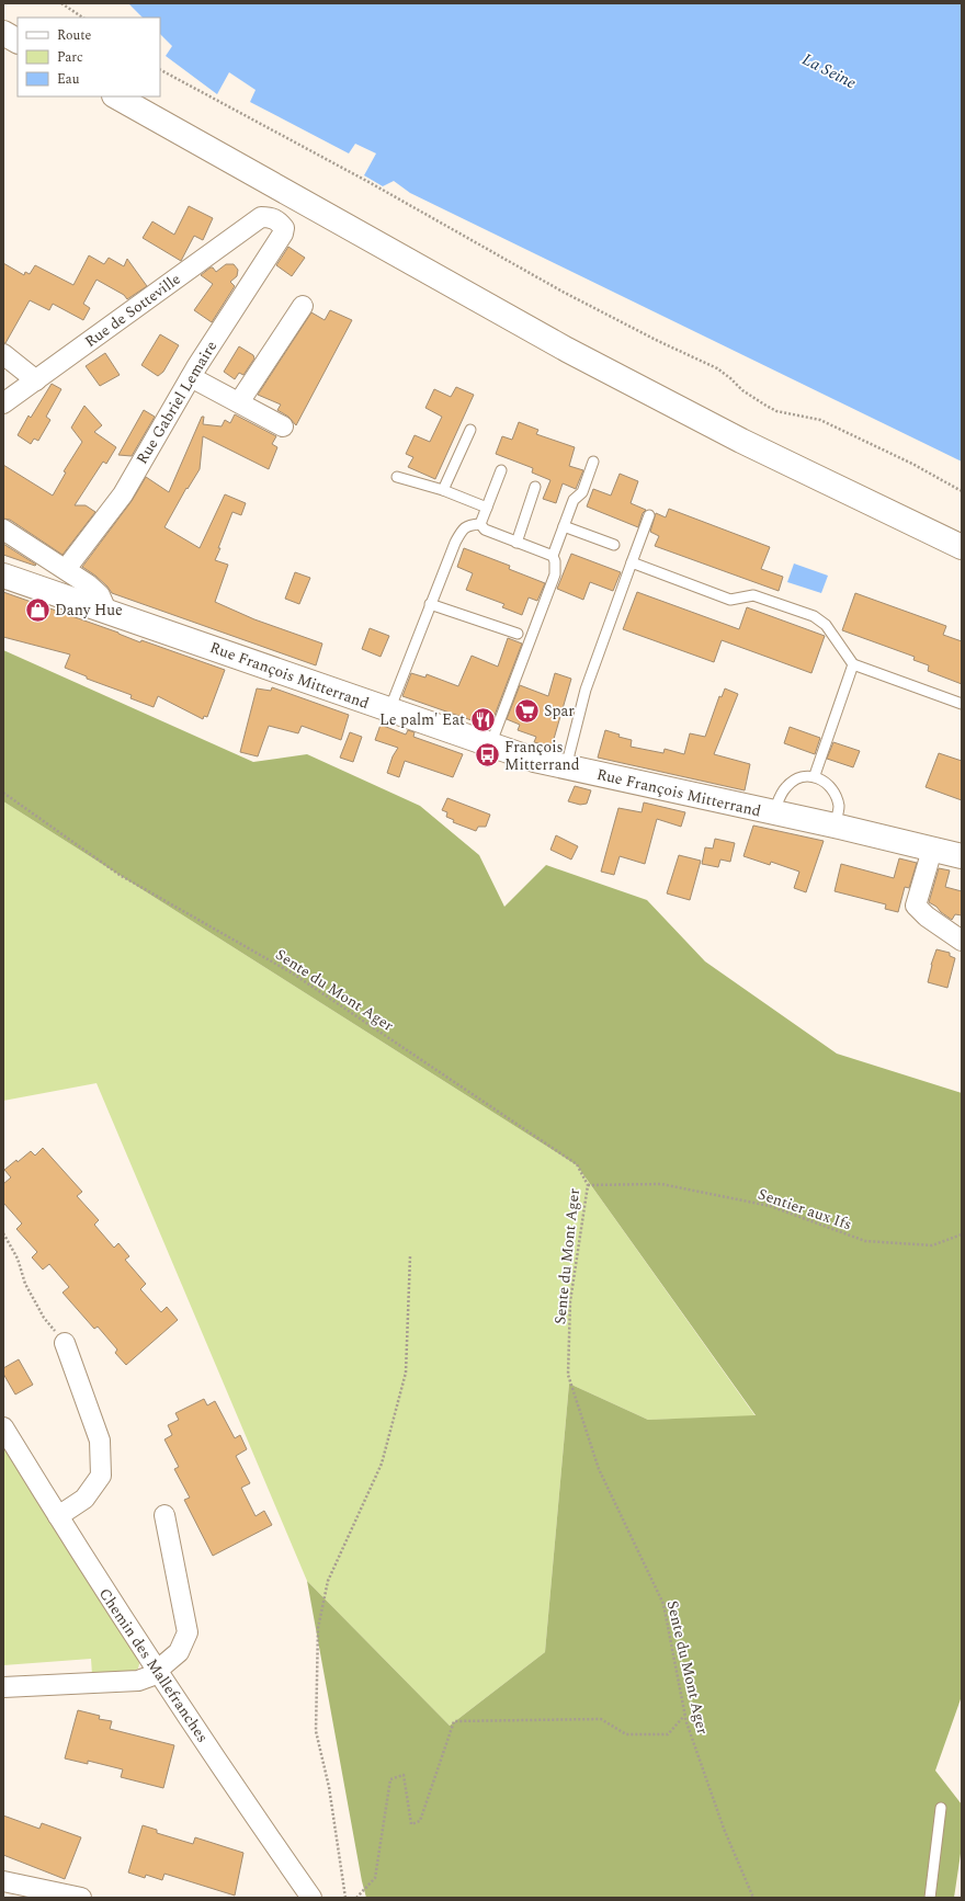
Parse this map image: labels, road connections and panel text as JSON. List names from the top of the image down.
{
  "streets": {
    "street": [
      "Rue de Sotteville",
      "Rue Gabriel Lemaire",
      "Rue François Mitterrand",
      "Chemin des Mallefranches"
    ],
    "path": ["Sente du Mont Ager", "Sentier aux Ifs"]
  },
  "crossings": [
    ["Rue de Sotteville", "Rue Gabriel Lemaire"],
    ["Sente du Mont Ager", "Sentier aux Ifs"]
  ],
  "water": ["La Seine"],
  "places": {
    "shop": ["Dany Hue"],
    "supermarket": ["Spar"],
    "restaurant": ["Le palm' Eat"],
    "bus stop": ["François Mitterrand"]
  },
  "legend": ["Route", "Parc", "Eau"]
}
